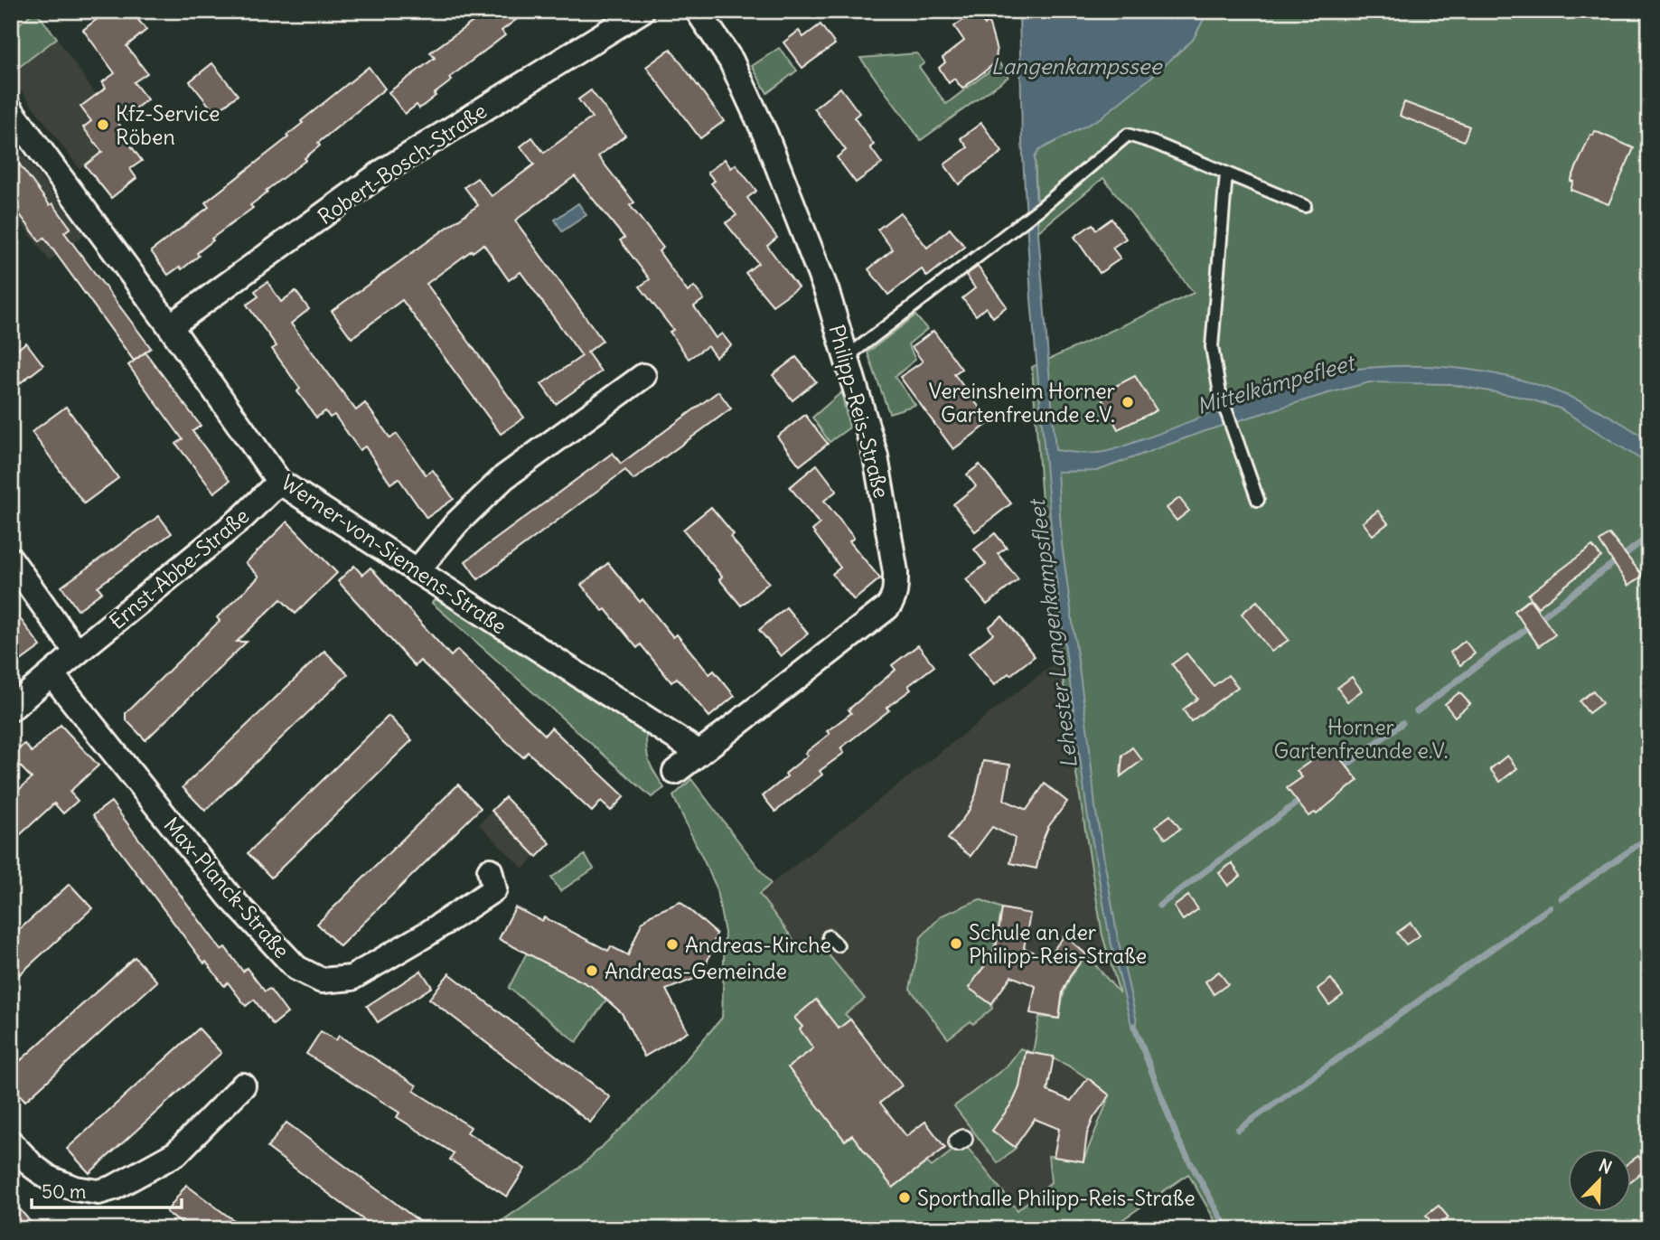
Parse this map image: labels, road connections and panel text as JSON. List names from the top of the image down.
{
  "streets": {
    "street": [
      "Robert-Bosch-Straße",
      "Philipp-Reis-Straße",
      "Werner-von-Siemens-Straße",
      "Ernst-Abbe-Straße",
      "Max-Planck-Straße"
    ]
  },
  "crossings": [
    ["Robert-Bosch-Straße", "Werner-von-Siemens-Straße"],
    ["Philipp-Reis-Straße", "Werner-von-Siemens-Straße"],
    ["Werner-von-Siemens-Straße", "Ernst-Abbe-Straße"],
    ["Ernst-Abbe-Straße", "Max-Planck-Straße"]
  ],
  "water": ["Langenkampssee", "Mittelkämpefleet", "Lehester Langenkampsfleet"],
  "parks": ["Horner Gartenfreunde e.V."],
  "places": [
    "Kfz-Service Röben",
    "Vereinsheim Horner Gartenfreunde e.V.",
    "Schule an der Philipp-Reis-Straße",
    "Andreas-Kirche",
    "Andreas-Gemeinde",
    "Sporthalle Philipp-Reis-Straße"
  ],
  "scale_bar": "50 m",
  "north": "top right"
}
